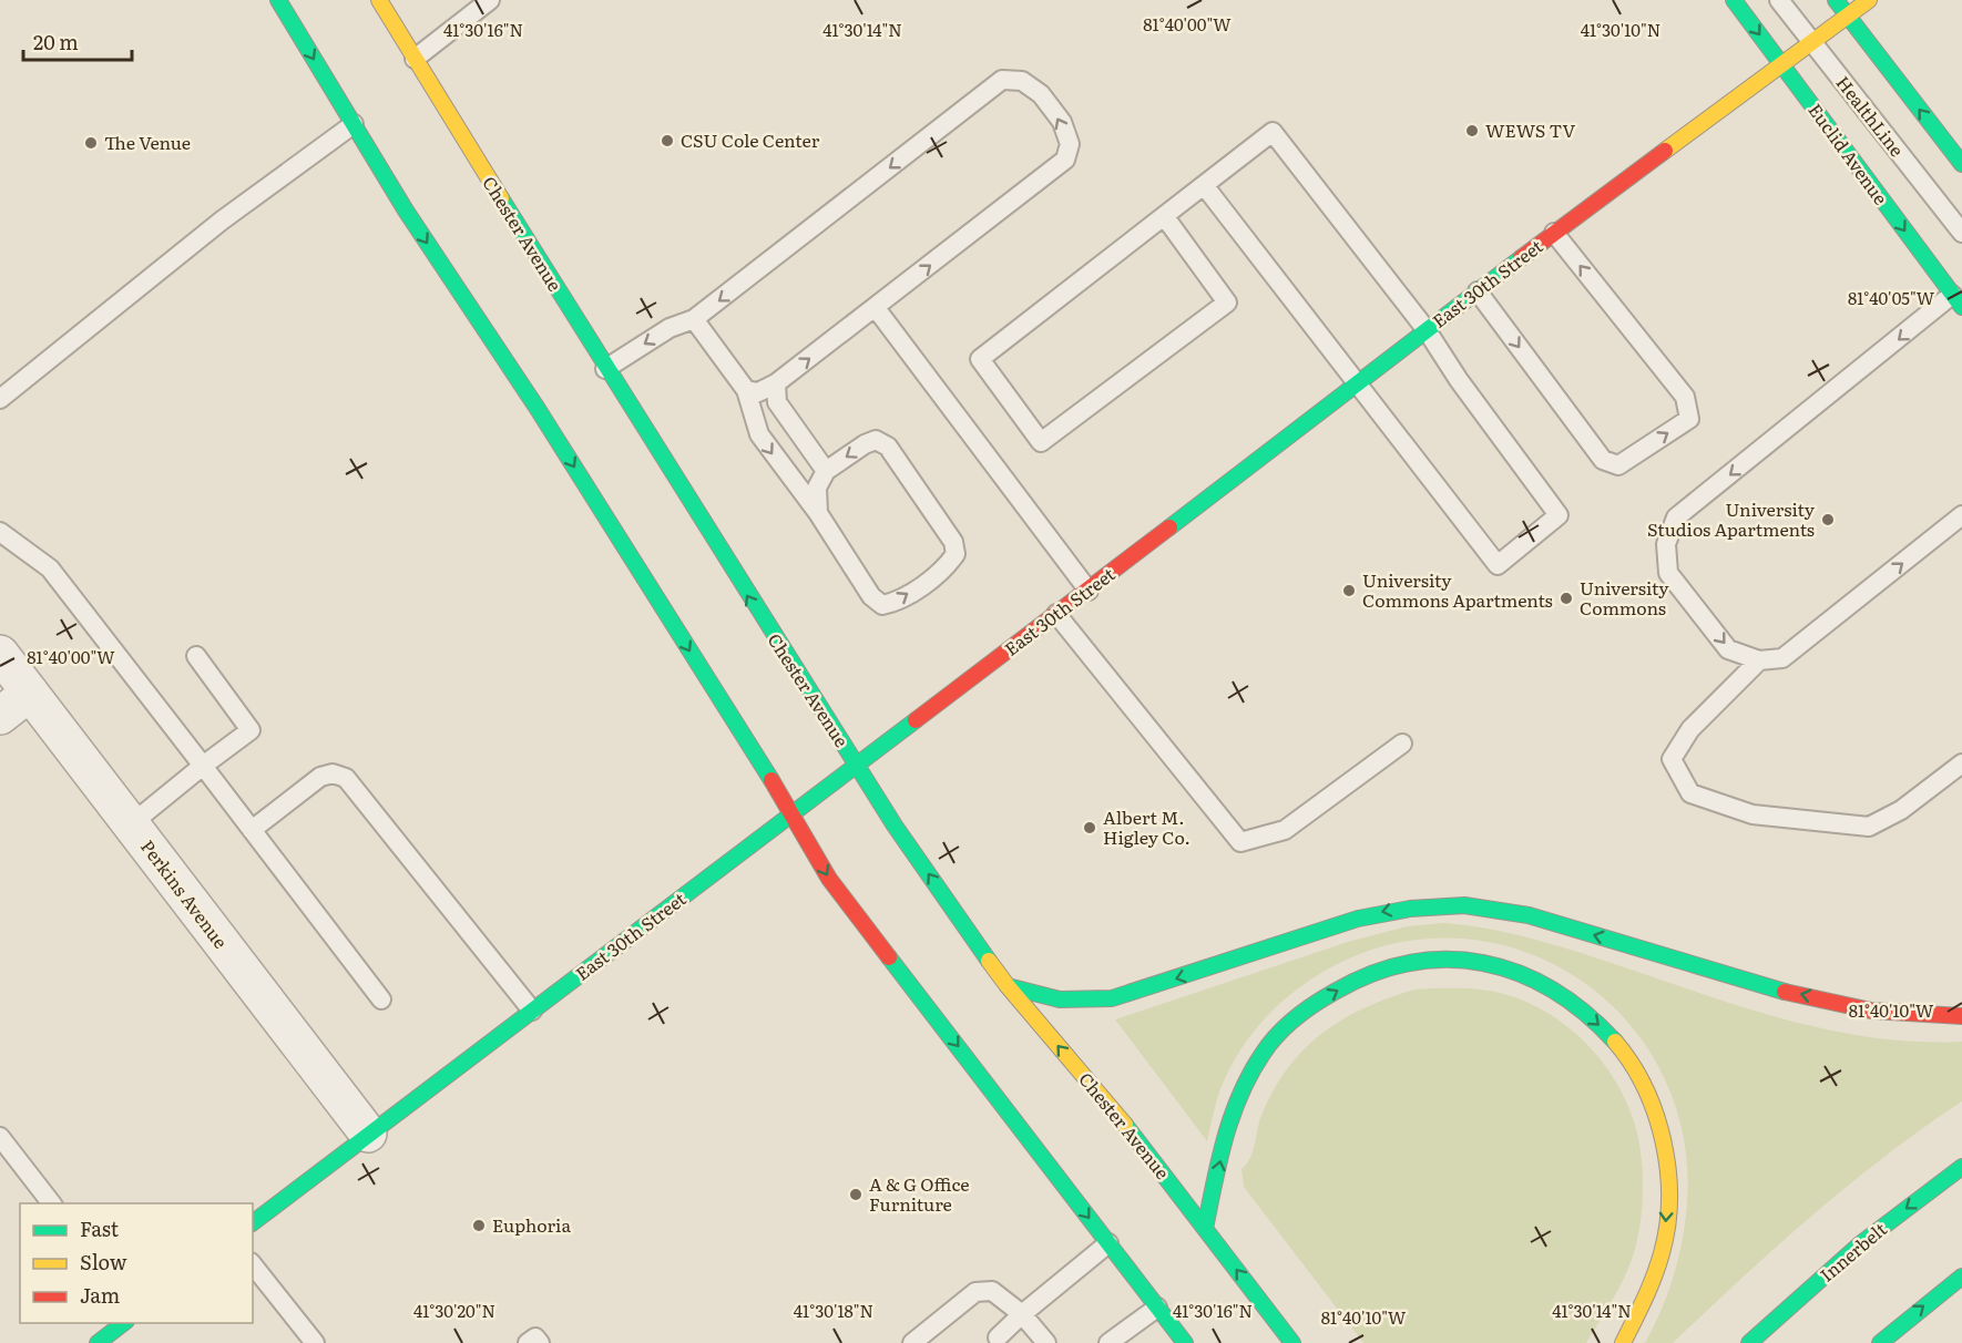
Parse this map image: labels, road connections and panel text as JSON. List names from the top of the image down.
{
  "streets": {
    "main road": [
      "Euclid Avenue",
      "Chester Avenue",
      "East 30th Street",
      "Innerbelt"
    ],
    "street": ["Perkins Avenue"],
    "lane": ["HealthLine"]
  },
  "crossings": [
    ["HealthLine", "East 30th Street"],
    ["Euclid Avenue", "East 30th Street"],
    ["Chester Avenue", "East 30th Street"],
    ["East 30th Street", "Perkins Avenue"]
  ],
  "places": [
    "WEWS TV",
    "CSU Cole Center",
    "The Venue",
    "University Studios Apartments",
    "University Commons Apartments",
    "University Commons",
    "Albert M. Higley Co.",
    "A & G Office Furniture",
    "Euphoria"
  ],
  "legend": ["Fast", "Slow", "Jam"],
  "scale_bar": "20 m",
  "coordinates": [
    "81°40'00\"W",
    "41°30'16\"N",
    "41°30'14\"N",
    "41°30'10\"N",
    "81°40'05\"W",
    "81°40'10\"W",
    "41°30'20\"N",
    "41°30'18\"N"
  ]
}
